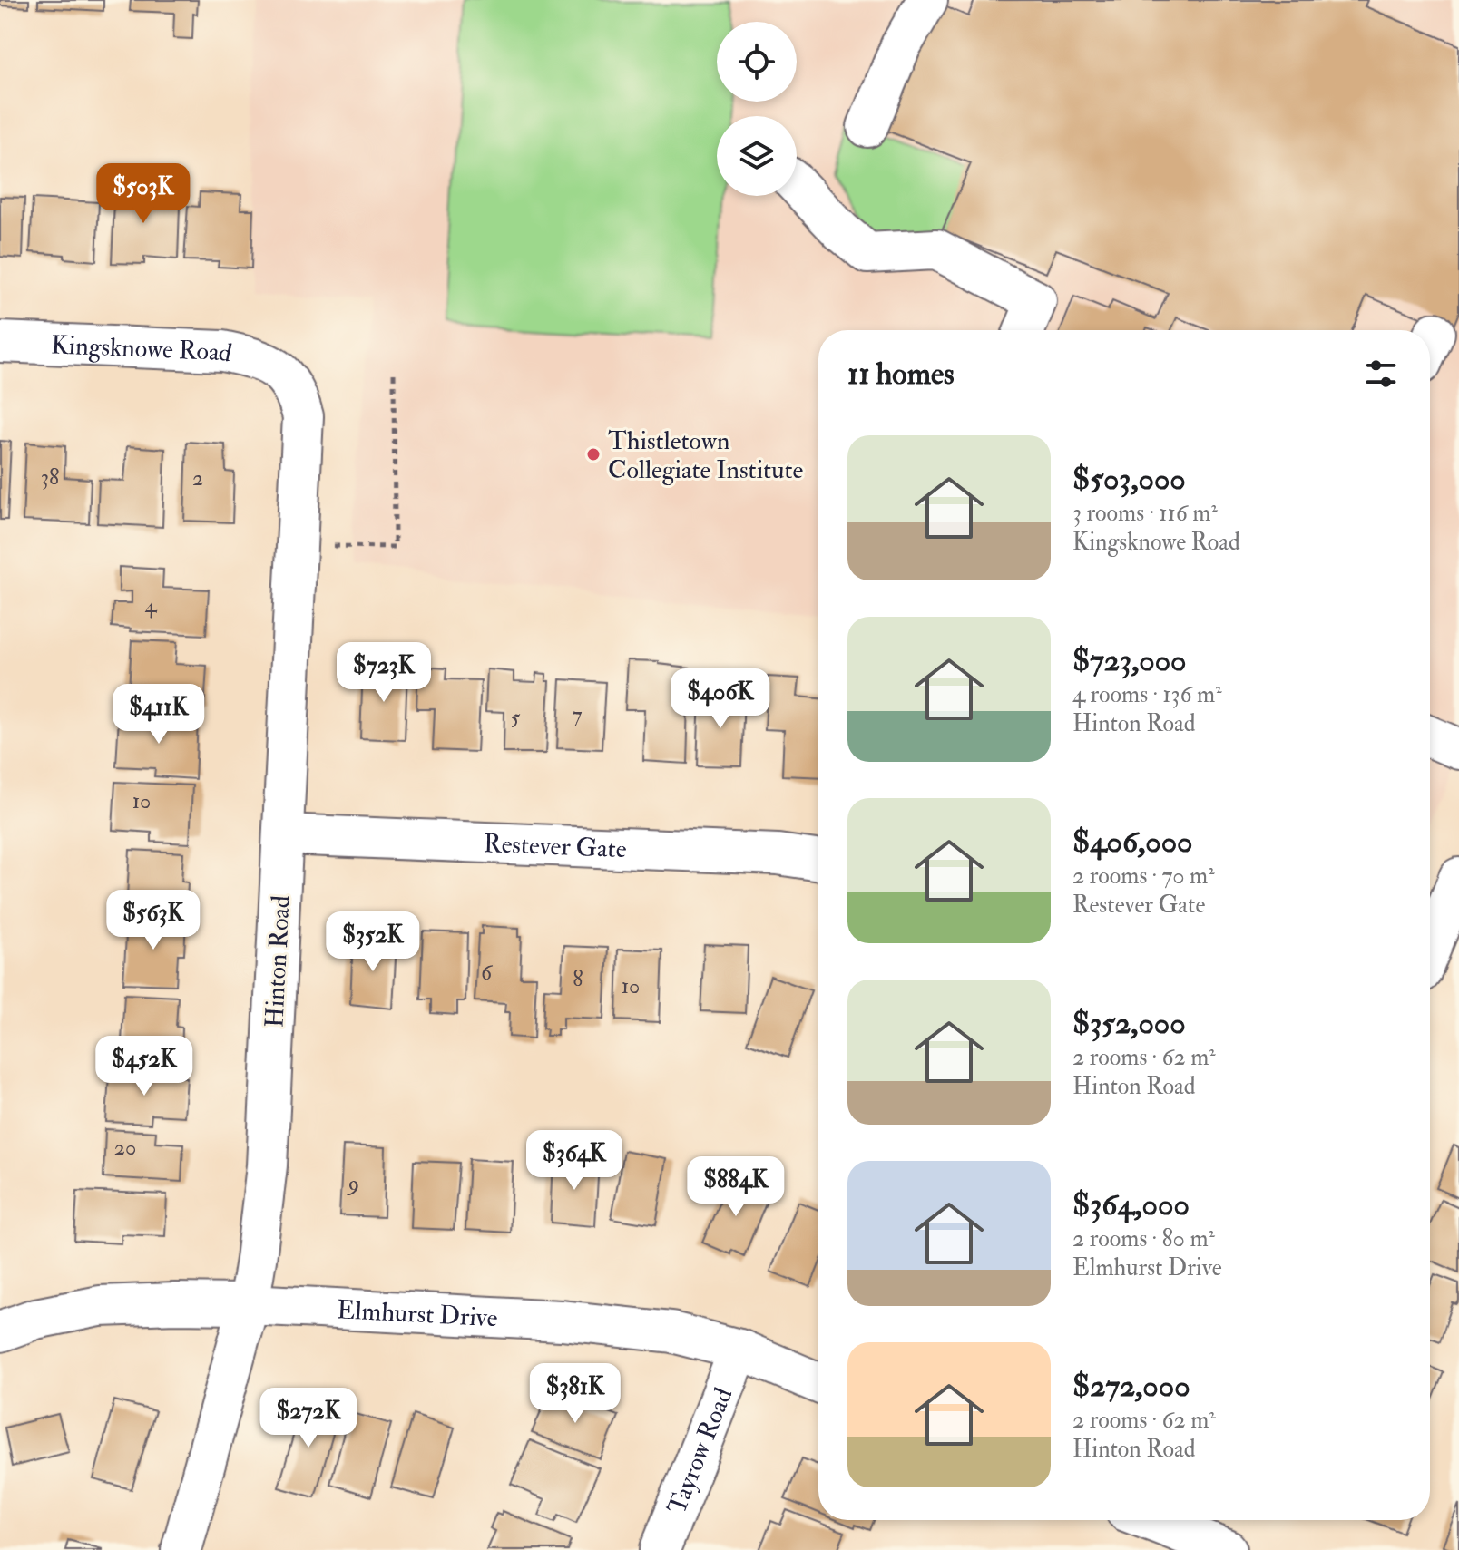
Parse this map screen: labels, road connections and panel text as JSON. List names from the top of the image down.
{
  "streets": {
    "street": [
      "Kingsknowe Road",
      "Restever Gate",
      "Hinton Road",
      "Elmhurst Drive",
      "Tayrow Road"
    ]
  },
  "crossings": [
    ["Kingsknowe Road", "Hinton Road"],
    ["Restever Gate", "Hinton Road"],
    ["Hinton Road", "Elmhurst Drive"],
    ["Elmhurst Drive", "Tayrow Road"]
  ],
  "places": ["Thistletown Collegiate Institute"],
  "house_numbers": [
    "38",
    "2",
    "4",
    "7",
    "5",
    "10",
    "6",
    "8",
    "10",
    "20",
    "9"
  ],
  "page": {
    "price": [
      "$503K",
      "$723K",
      "$406K",
      "$411K",
      "$563K",
      "$352K",
      "$452K",
      "$364K",
      "$884K",
      "$381K",
      "$272K"
    ],
    "heading": "11 homes",
    "list": [
      {
        "name": "$503,000",
        "note": "3 rooms · 116 m² · Kingsknowe Road"
      },
      {
        "name": "$723,000",
        "note": "4 rooms · 136 m² · Hinton Road"
      },
      {
        "name": "$406,000",
        "note": "2 rooms · 70 m² · Restever Gate"
      },
      {
        "name": "$352,000",
        "note": "2 rooms · 62 m² · Hinton Road"
      },
      {
        "name": "$364,000",
        "note": "2 rooms · 80 m² · Elmhurst Drive"
      },
      {
        "name": "$272,000",
        "note": "2 rooms · 62 m² · Hinton Road"
      }
    ]
  }
}
